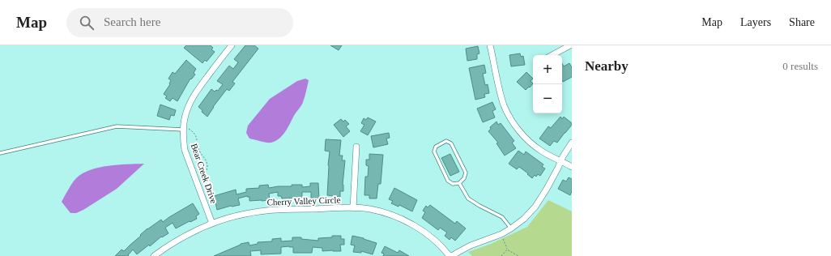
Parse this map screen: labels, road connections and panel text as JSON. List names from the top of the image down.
{
  "streets": {
    "street": ["Bear Creek Drive", "Cherry Valley Circle"]
  },
  "crossings": [
    ["Bear Creek Drive", "Cherry Valley Circle"]
  ],
  "page": {
    "header": "Map",
    "search": "Search here",
    "nav": ["Map", "Layers", "Share"],
    "heading": ["Nearby", "0 results"],
    "map_buttons": ["+", "−"]
  }
}
